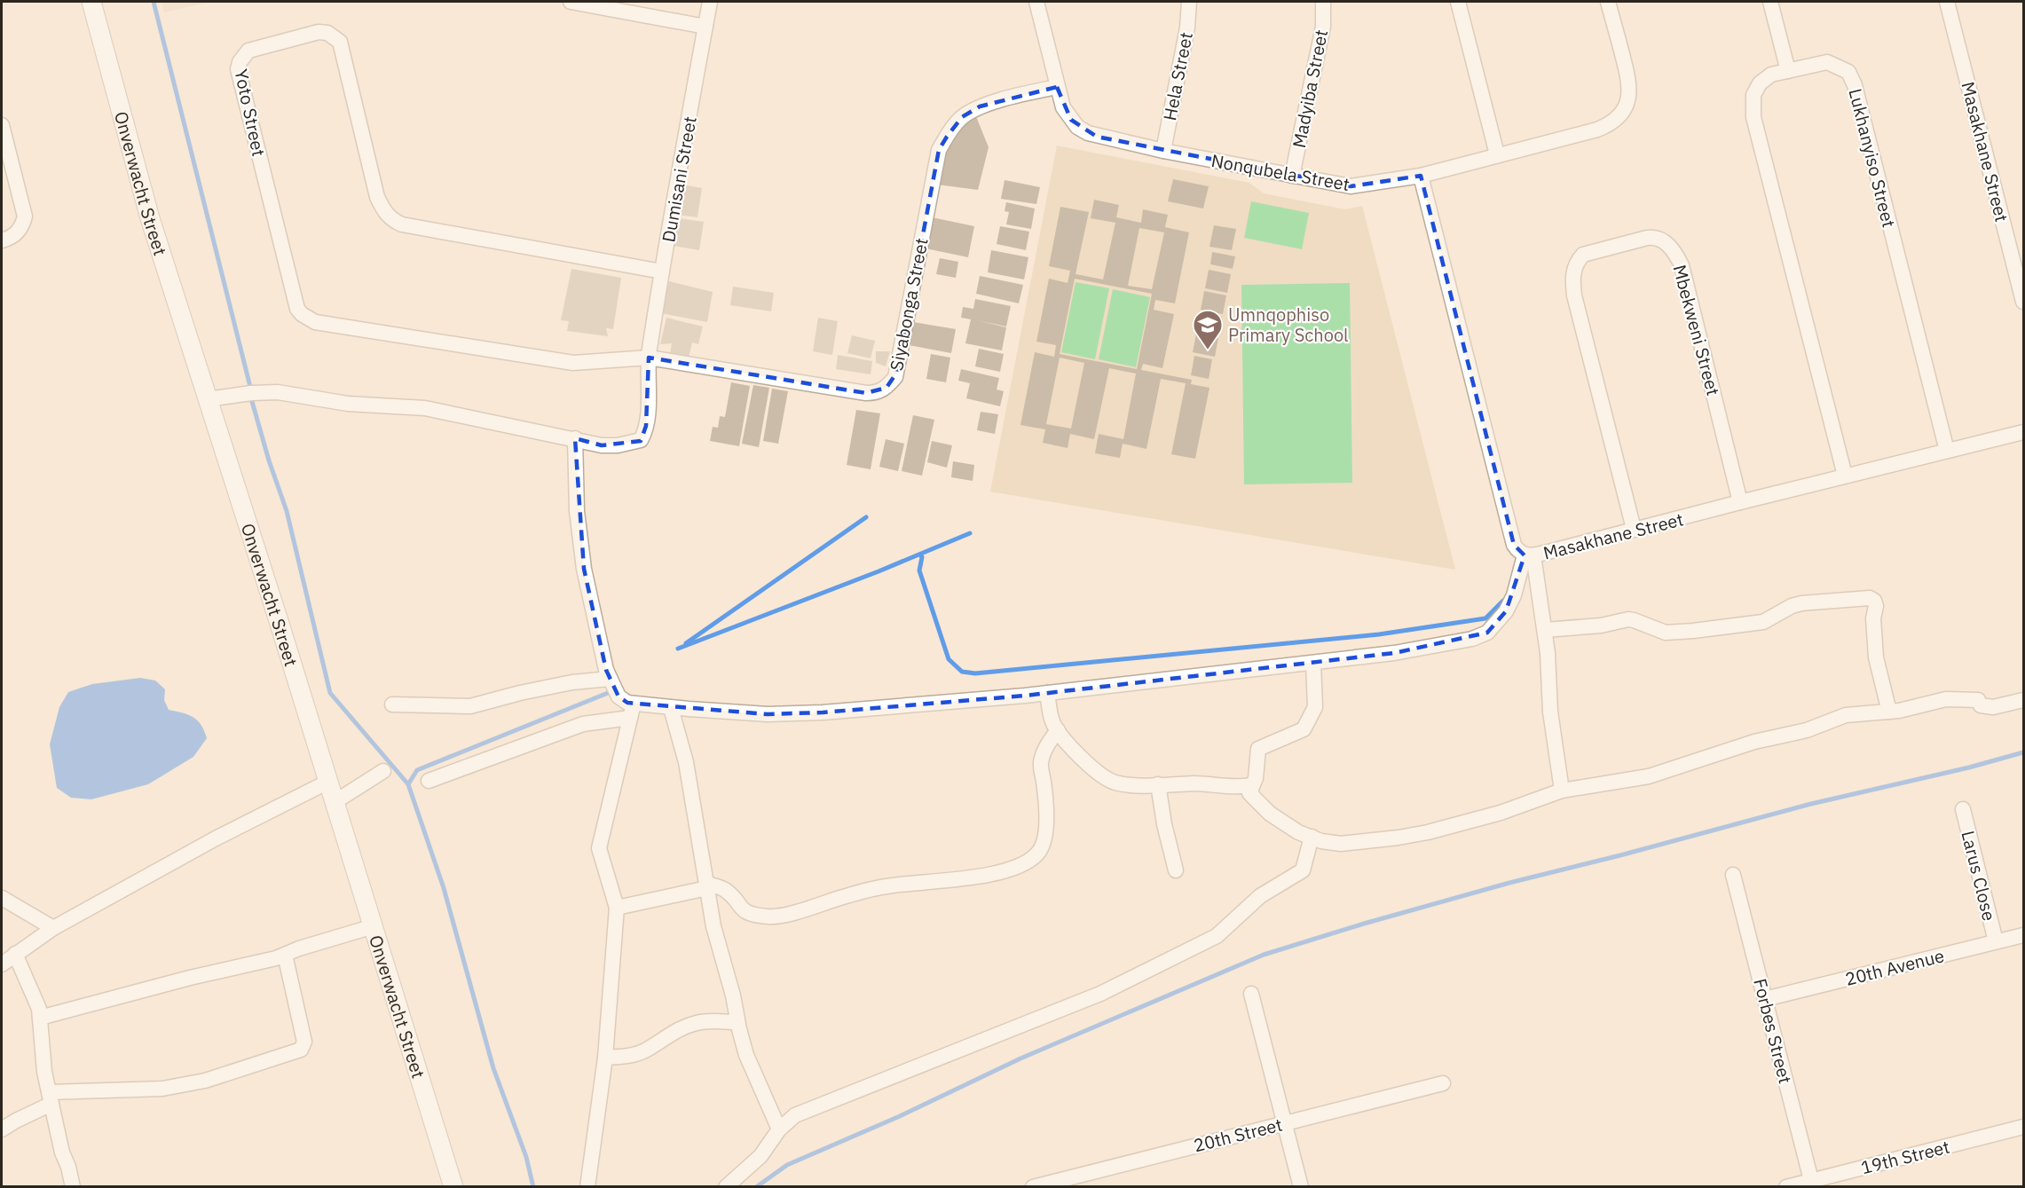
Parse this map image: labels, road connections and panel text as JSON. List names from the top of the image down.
{
  "streets": {
    "street": [
      "Hela Street",
      "Madyiba Street",
      "Yoto Street",
      "Masakhane Street",
      "Lukhanyiso Street",
      "Nonqubela Street",
      "Dumisani Street",
      "Onverwacht Street",
      "Siyabonga Street",
      "Mbekweni Street",
      "Larus Close",
      "20th Avenue",
      "Forbes Street",
      "20th Street",
      "19th Street"
    ]
  },
  "crossings": [
    ["Hela Street", "Nonqubela Street"],
    ["Madyiba Street", "Nonqubela Street"],
    ["Yoto Street", "Dumisani Street"],
    ["Yoto Street", "Siyabonga Street"],
    ["Masakhane Street", "Lukhanyiso Street"],
    ["Masakhane Street", "Nonqubela Street"],
    ["Masakhane Street", "Mbekweni Street"],
    ["Nonqubela Street", "Siyabonga Street"],
    ["Dumisani Street", "Siyabonga Street"],
    ["Larus Close", "20th Avenue"],
    ["20th Avenue", "Forbes Street"],
    ["Forbes Street", "19th Street"]
  ],
  "places": {
    "school or university": ["Umnqophiso Primary School"]
  }
}
